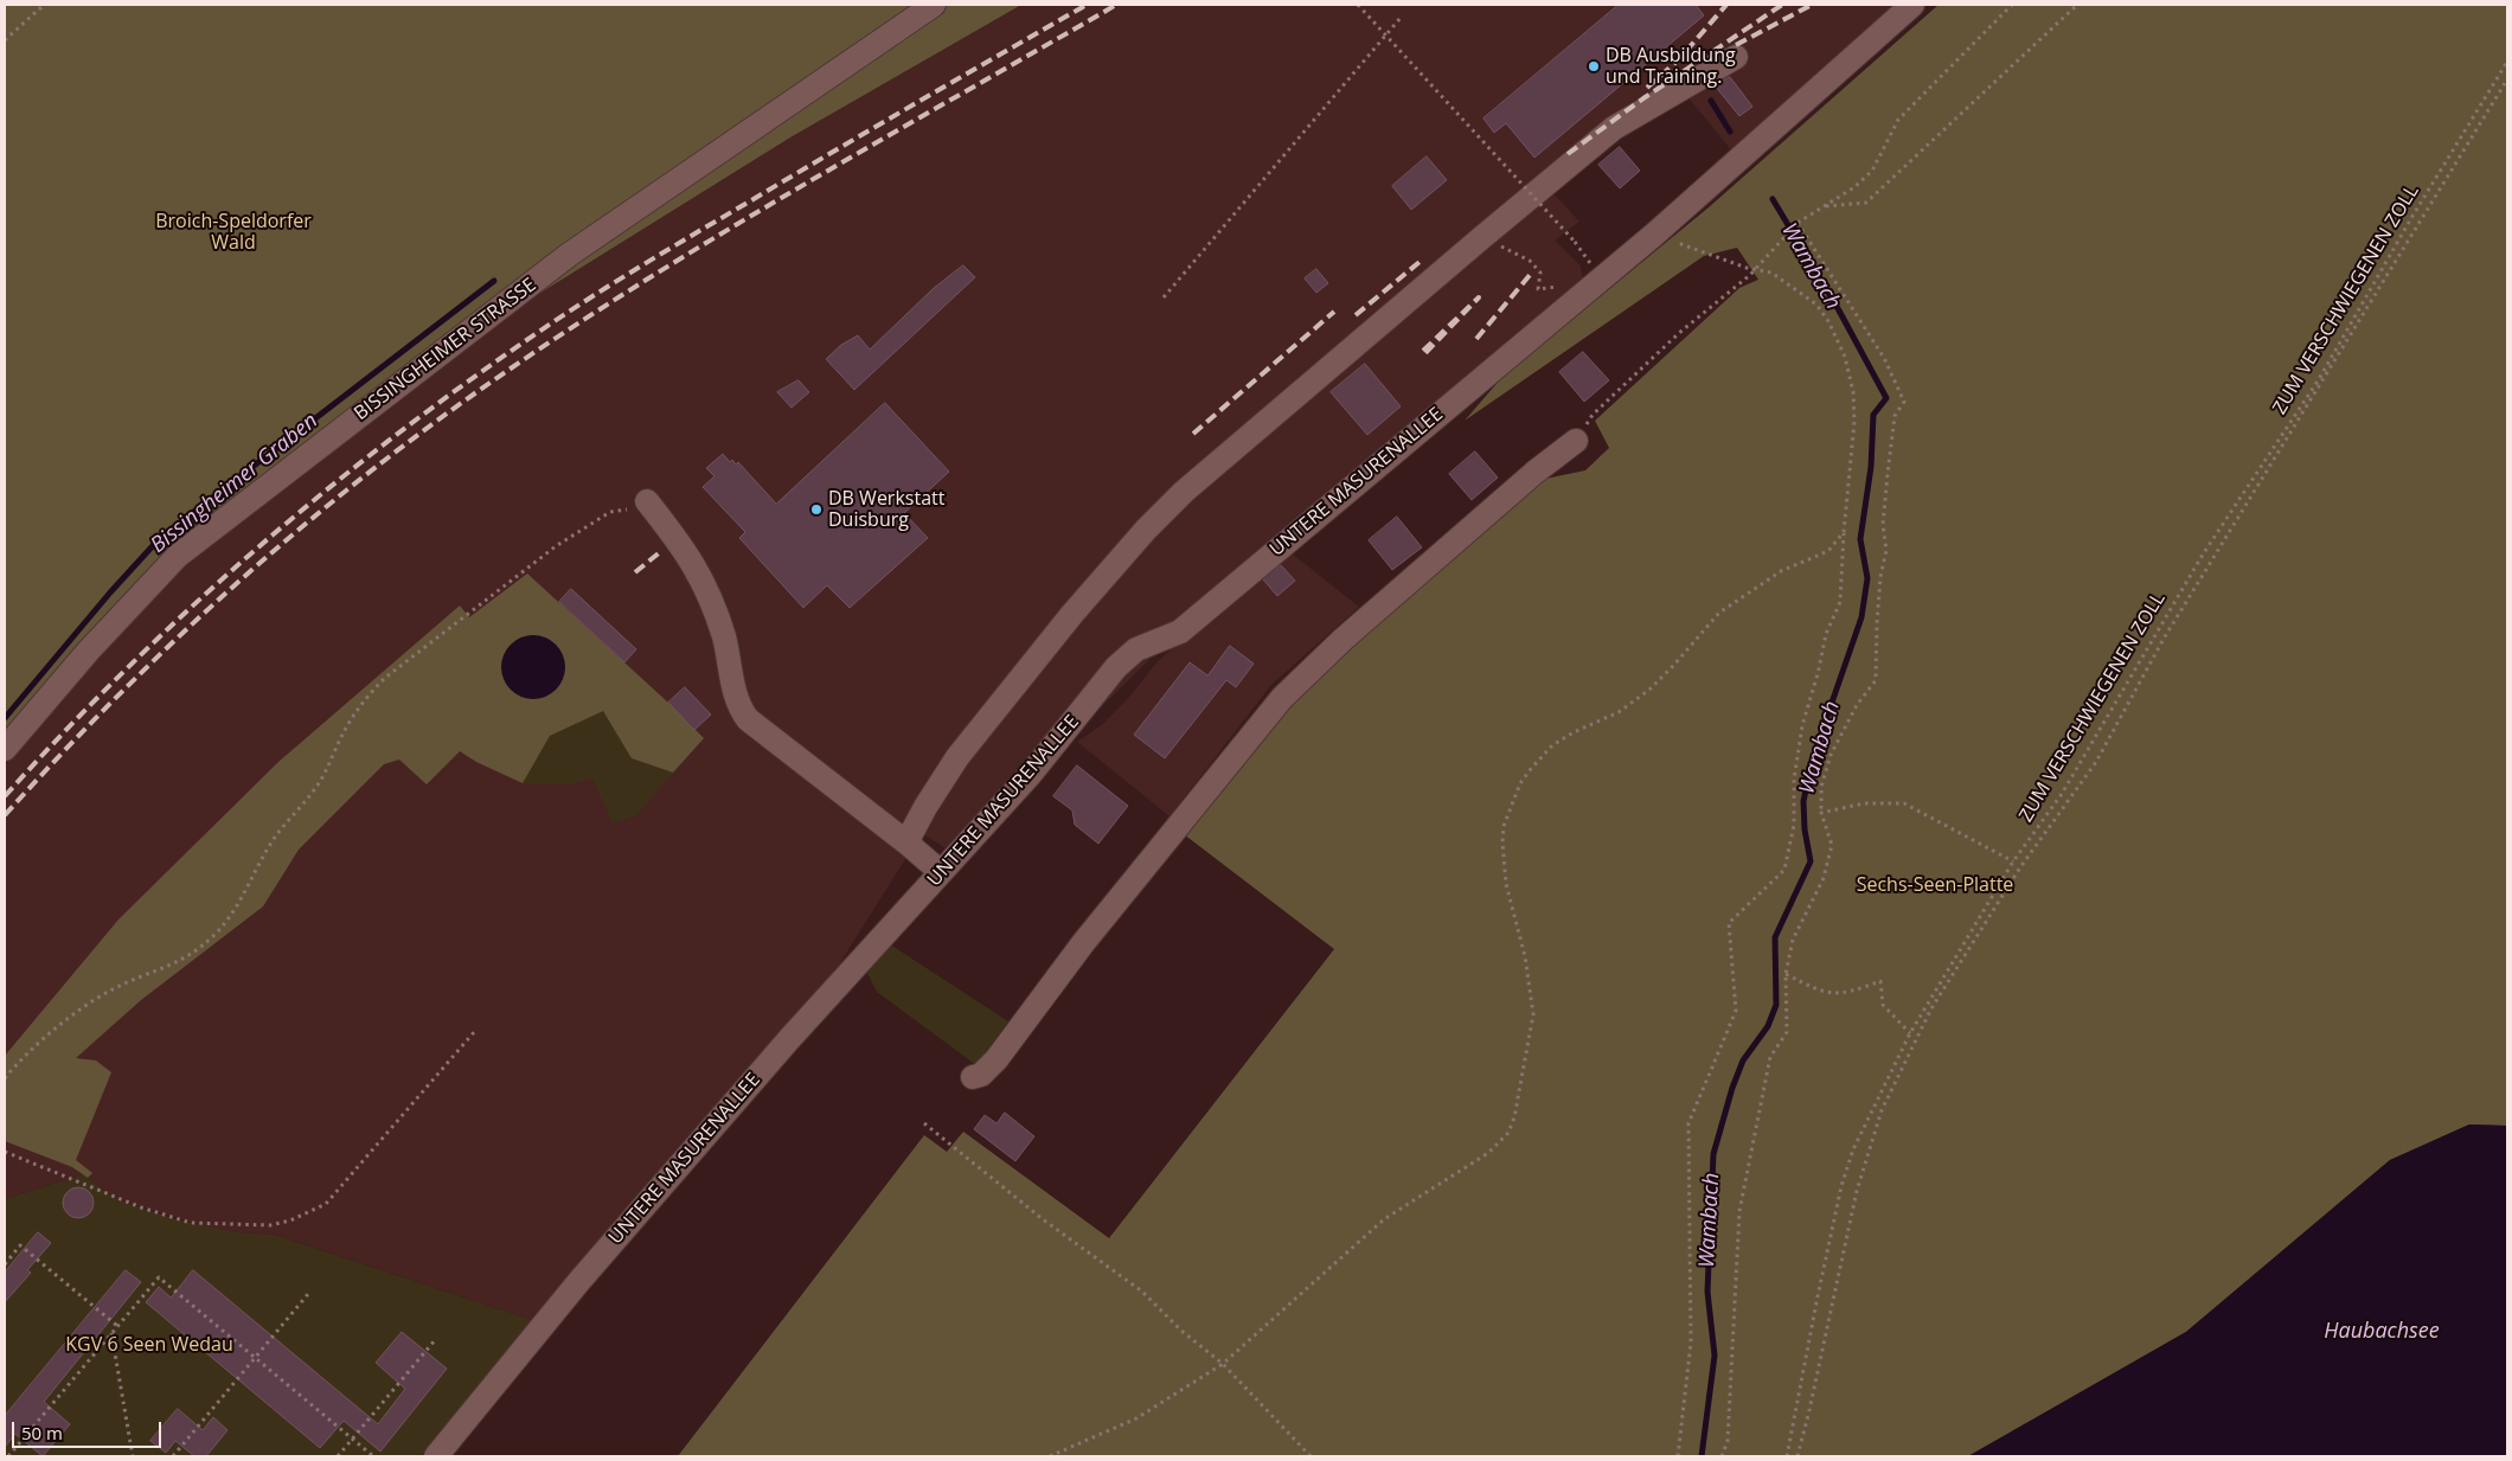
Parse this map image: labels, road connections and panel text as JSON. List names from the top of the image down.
{
  "streets": {
    "street": ["BISSINGHEIMER STRASSE", "UNTERE MASURENALLEE"],
    "path": ["ZUM VERSCHWIEGENEN ZOLL"]
  },
  "water": ["Wambach", "Bissingheimer Graben", "Haubachsee"],
  "parks": ["Broich-Speldorfer Wald", "Sechs-Seen-Platte", "KGV 6 Seen Wedau"],
  "places": ["DB Ausbildung und Training.", "DB Werkstatt Duisburg"],
  "scale_bar": "50 m"
}
